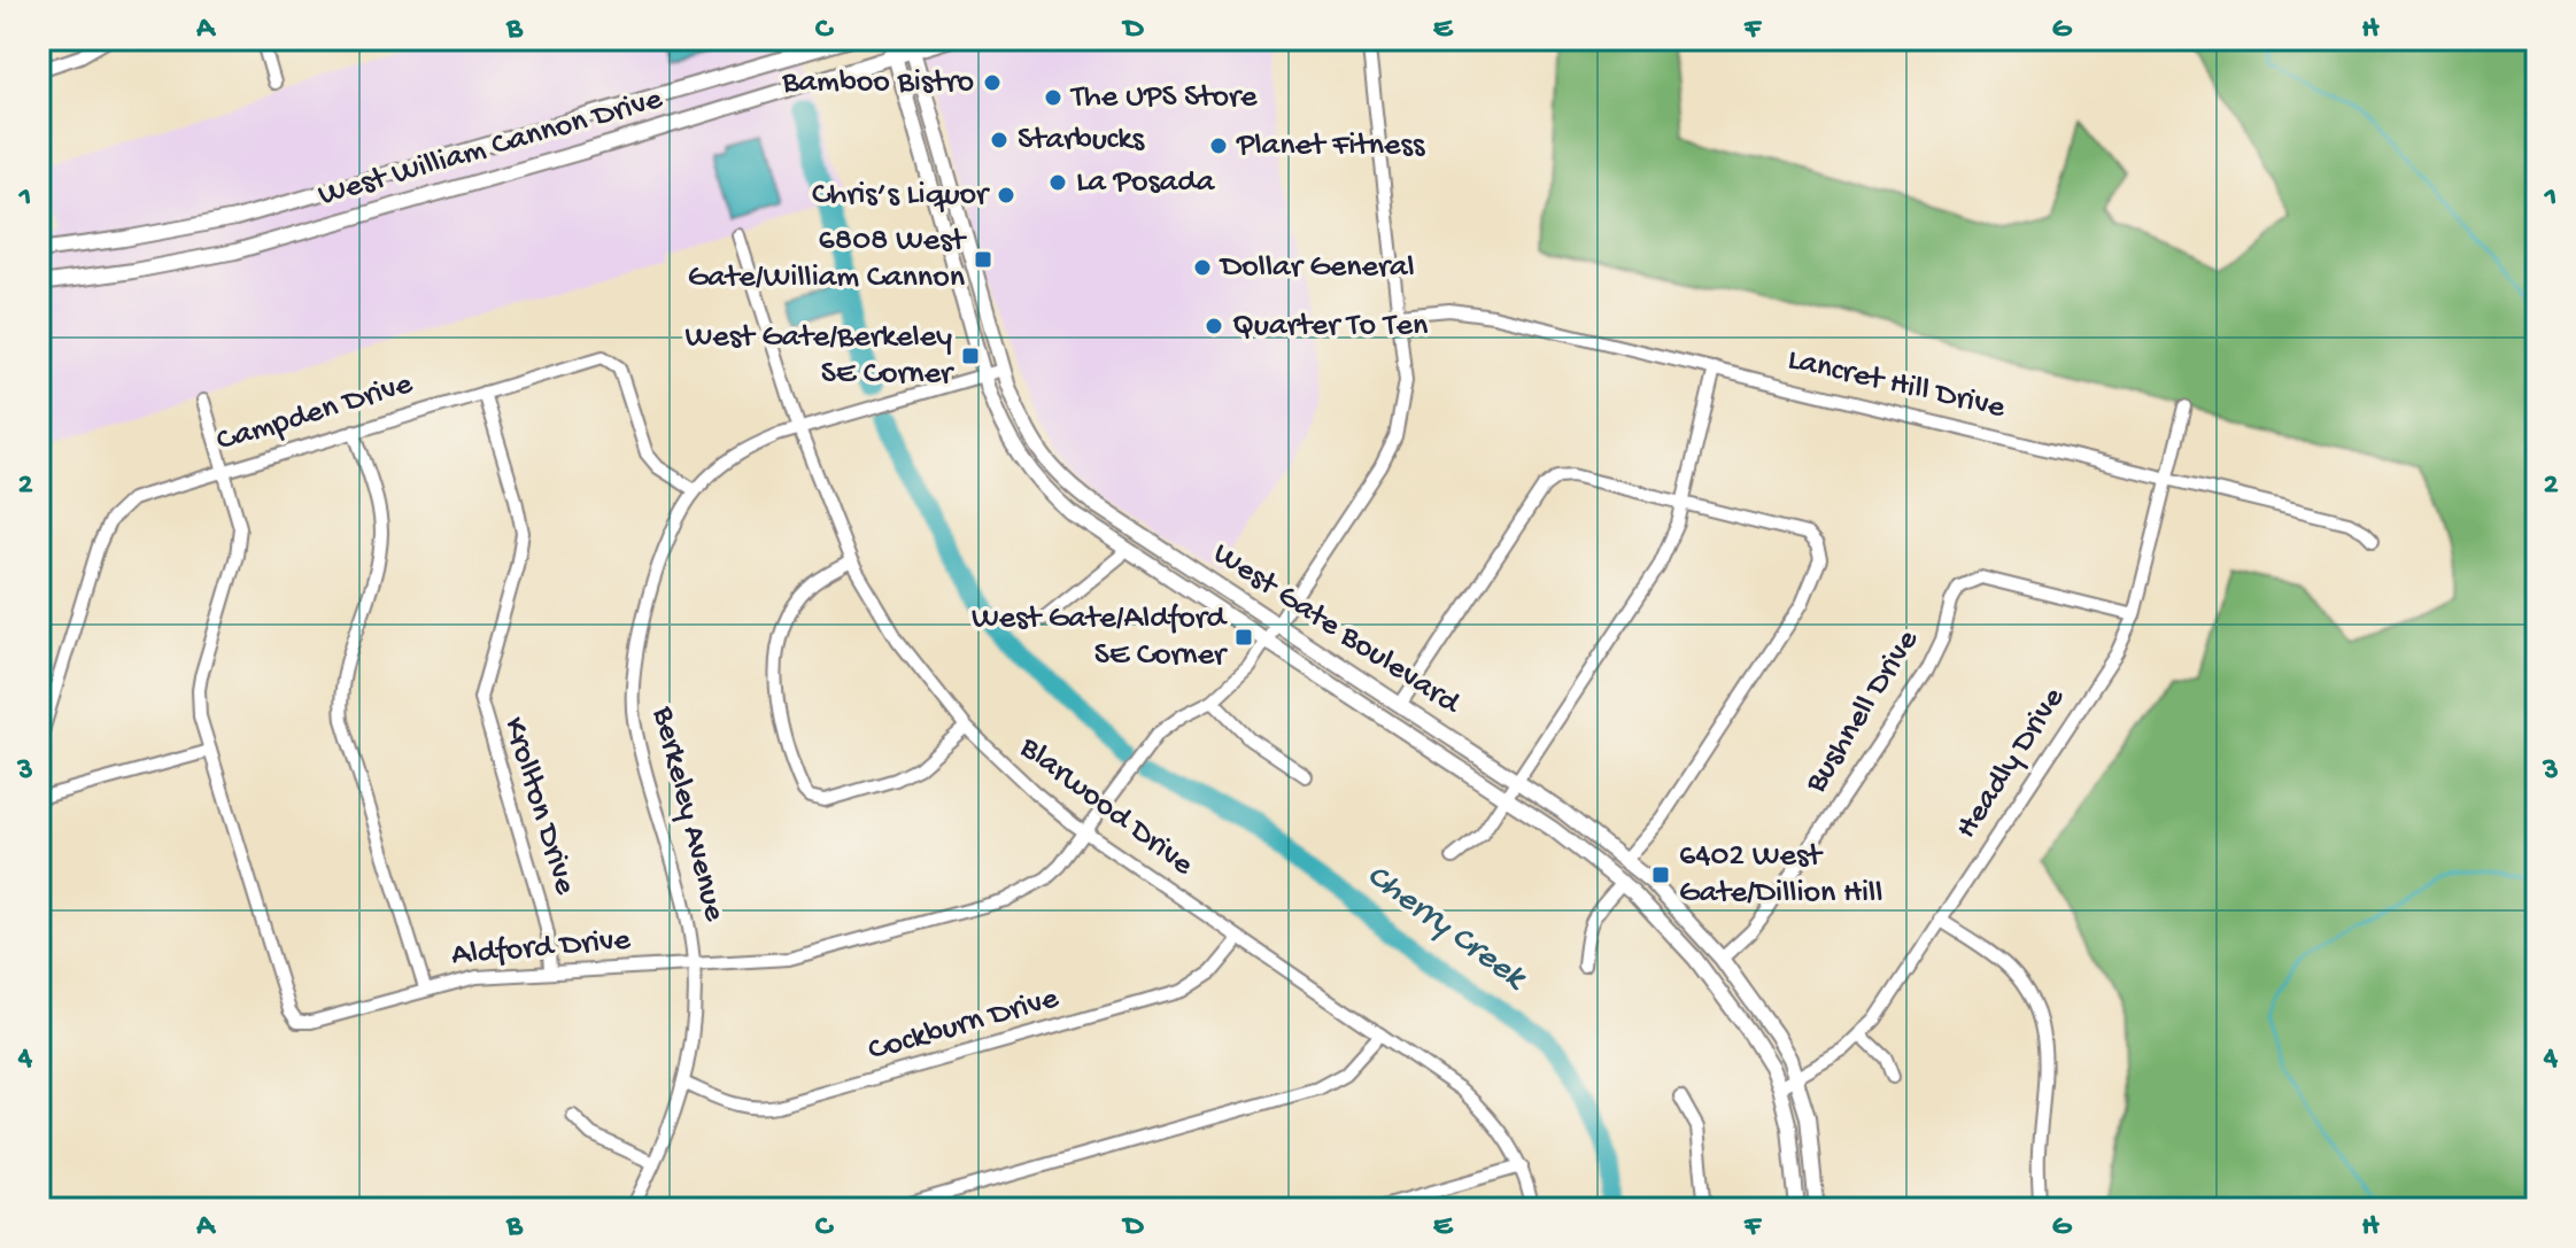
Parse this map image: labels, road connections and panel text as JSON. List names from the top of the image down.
{
  "streets": {
    "main road": ["West William Cannon Drive", "West Gate Boulevard"],
    "street": [
      "Lancret Hill Drive",
      "Campden Drive",
      "Bushnell Drive",
      "Headly Drive",
      "Krollton Drive",
      "Blarwood Drive",
      "Berkeley Avenue",
      "Aldford Drive",
      "Cockburn Drive"
    ]
  },
  "crossings": [
    ["West William Cannon Drive", "West Gate Boulevard"],
    ["Lancret Hill Drive", "Headly Drive"],
    ["Lancret Hill Drive", "Aldford Drive"],
    ["Campden Drive", "Krollton Drive"],
    ["Campden Drive", "Berkeley Avenue"],
    ["Campden Drive", "Aldford Drive"],
    ["West Gate Boulevard", "Bushnell Drive"],
    ["West Gate Boulevard", "Headly Drive"],
    ["West Gate Boulevard", "Berkeley Avenue"],
    ["West Gate Boulevard", "Aldford Drive"],
    ["Bushnell Drive", "Headly Drive"],
    ["Krollton Drive", "Aldford Drive"],
    ["Blarwood Drive", "Berkeley Avenue"],
    ["Blarwood Drive", "Aldford Drive"],
    ["Blarwood Drive", "Cockburn Drive"],
    ["Berkeley Avenue", "Aldford Drive"],
    ["Berkeley Avenue", "Cockburn Drive"]
  ],
  "water": ["Cherry Creek"],
  "places": {
    "other": [
      "Bamboo Bistro",
      "The UPS Store",
      "Starbucks",
      "Planet Fitness",
      "La Posada",
      "Chris’s Liquor",
      "Dollar General",
      "Quarter To Ten"
    ],
    "transit": [
      "6808 West Gate/William Cannon",
      "West Gate/Berkeley SE Corner",
      "West Gate/Aldford SE Corner",
      "6402 West Gate/Dillion Hill"
    ]
  },
  "grid": {
    "columns": [
      "A",
      "B",
      "C",
      "D",
      "E",
      "F",
      "G",
      "H"
    ],
    "rows": [
      "1",
      "2",
      "3",
      "4"
    ]
  }
}
